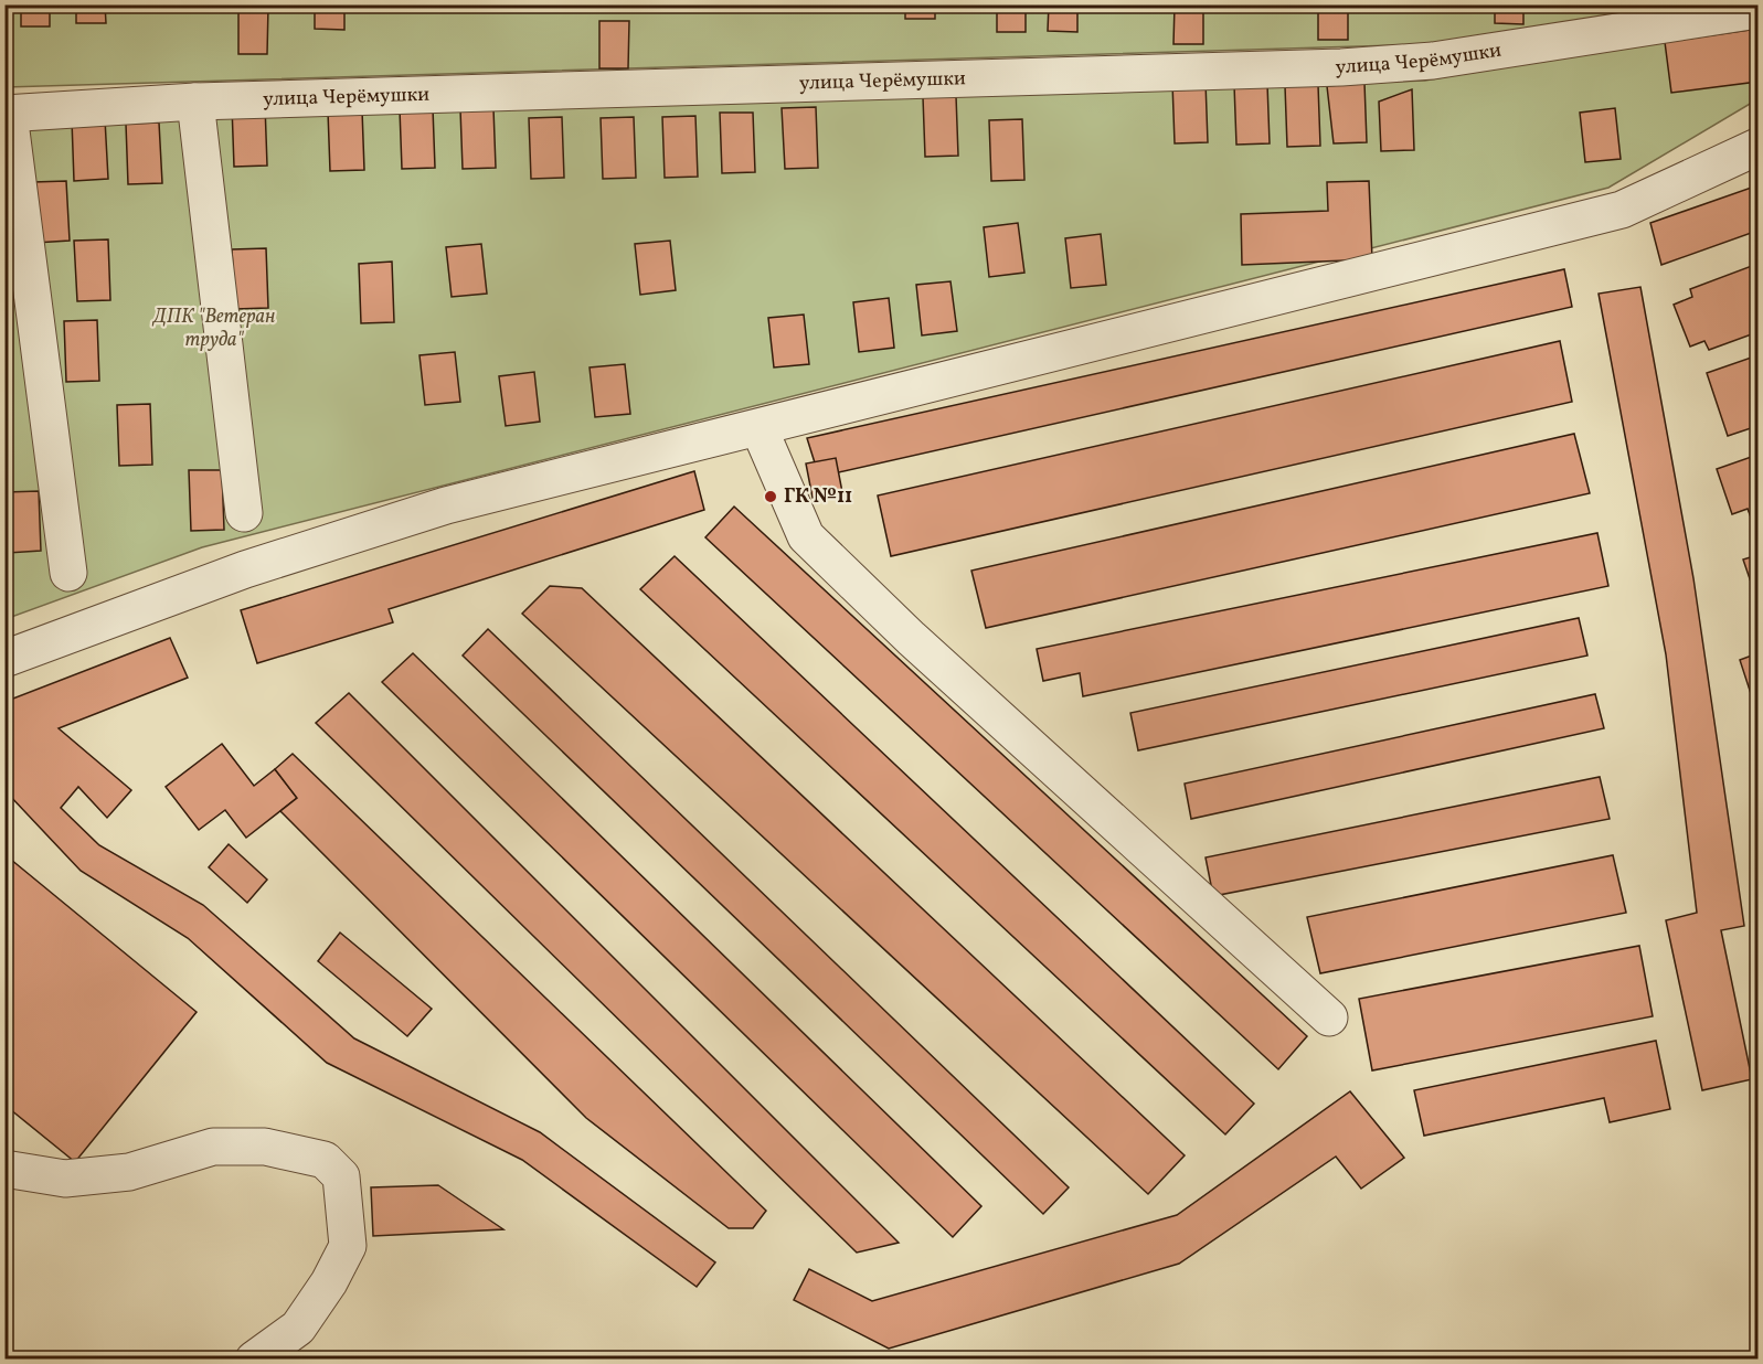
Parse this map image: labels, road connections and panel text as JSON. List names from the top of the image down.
{
  "streets": {
    "street": ["улица Черёмушки"]
  },
  "parks": ["ДПК \"Ветеран труда\""],
  "places": ["ГК №11"]
}
